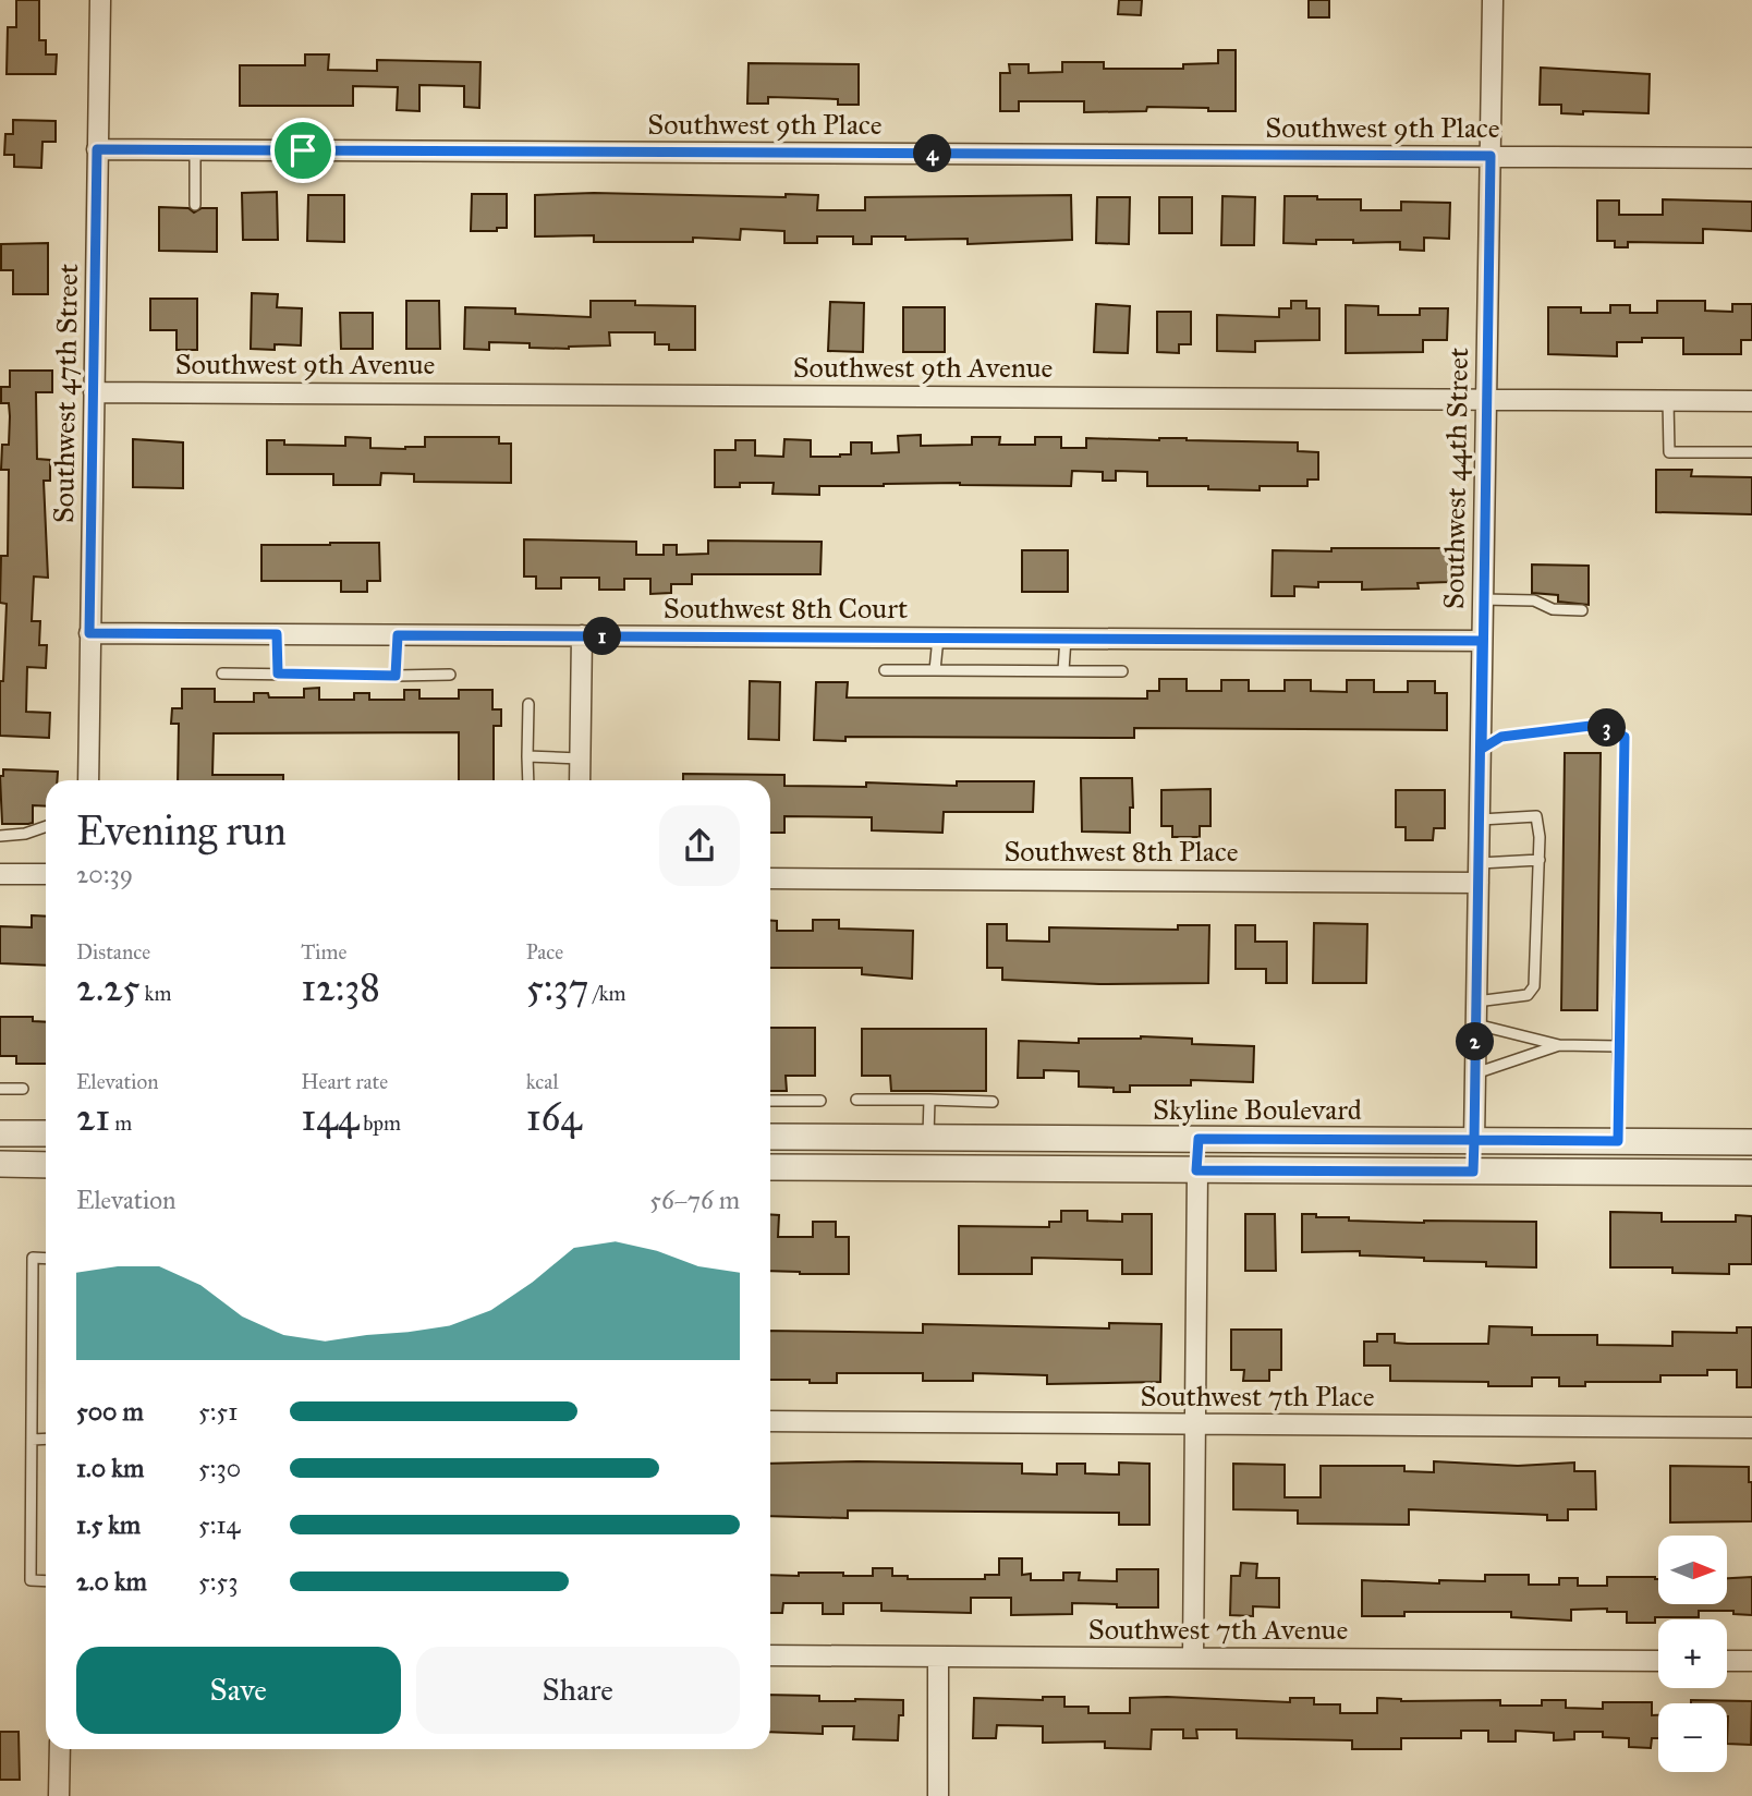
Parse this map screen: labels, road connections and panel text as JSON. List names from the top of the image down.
{
  "streets": {
    "street": [
      "Southwest 9th Place",
      "Southwest 9th Avenue",
      "Southwest 47th Street",
      "Southwest 44th Street",
      "Southwest 8th Court",
      "Southwest 8th Place",
      "Skyline Boulevard",
      "Southwest 7th Place",
      "Southwest 7th Avenue"
    ]
  },
  "crossings": [
    ["Southwest 9th Place", "Southwest 47th Street"],
    ["Southwest 9th Place", "Southwest 44th Street"],
    ["Southwest 9th Avenue", "Southwest 47th Street"],
    ["Southwest 9th Avenue", "Southwest 44th Street"],
    ["Southwest 47th Street", "Southwest 8th Court"],
    ["Southwest 44th Street", "Southwest 8th Court"],
    ["Southwest 44th Street", "Southwest 8th Place"],
    ["Southwest 44th Street", "Skyline Boulevard"]
  ],
  "north": "right",
  "page": {
    "pins": [
      "4",
      "1",
      "3",
      "2"
    ],
    "heading": ["Evening run", "20:39"],
    "stats": [
      ["Distance", "2.25 km"],
      ["Time", "12:38"],
      ["Pace", "5:37 /km"],
      ["Elevation", "21 m"],
      ["Heart rate", "144 bpm"],
      ["kcal", "164"]
    ],
    "chart": ["Elevation", "56–76 m"],
    "list": [
      {
        "name": "500 m",
        "note": "5:51"
      },
      {
        "name": "1.0 km",
        "note": "5:30"
      },
      {
        "name": "1.5 km",
        "note": "5:14"
      },
      {
        "name": "2.0 km",
        "note": "5:53"
      }
    ],
    "map_buttons": ["+", "−"],
    "buttons": ["Save", "Share"]
  }
}
